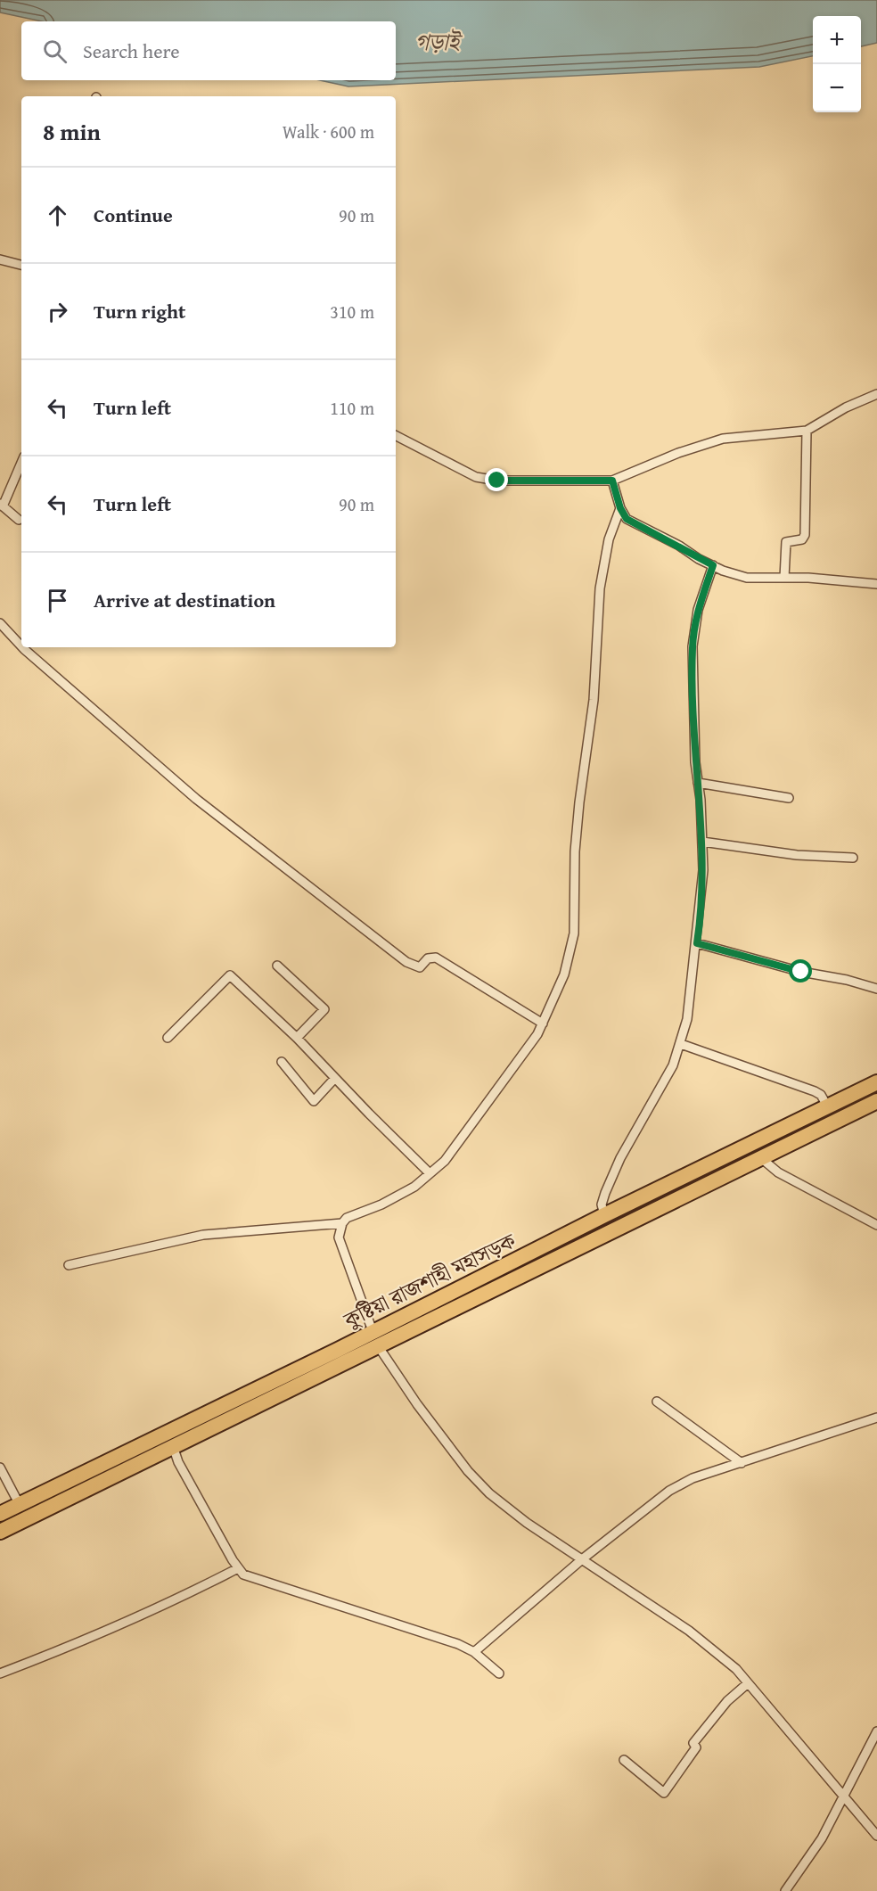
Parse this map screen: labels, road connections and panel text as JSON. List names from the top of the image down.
{
  "streets": {
    "highway": ["কুষ্টিয়া রাজশাহী মহাসড়ক"]
  },
  "water": ["গড়াই"],
  "page": {
    "map_buttons": ["+", "−"],
    "search": "Search here",
    "heading": ["8 min", "Walk · 600 m"],
    "list": [
      ["Continue", "90 m"],
      ["Turn right", "310 m"],
      ["Turn left", "110 m"],
      ["Turn left", "90 m"],
      "Arrive at destination"
    ]
  }
}
